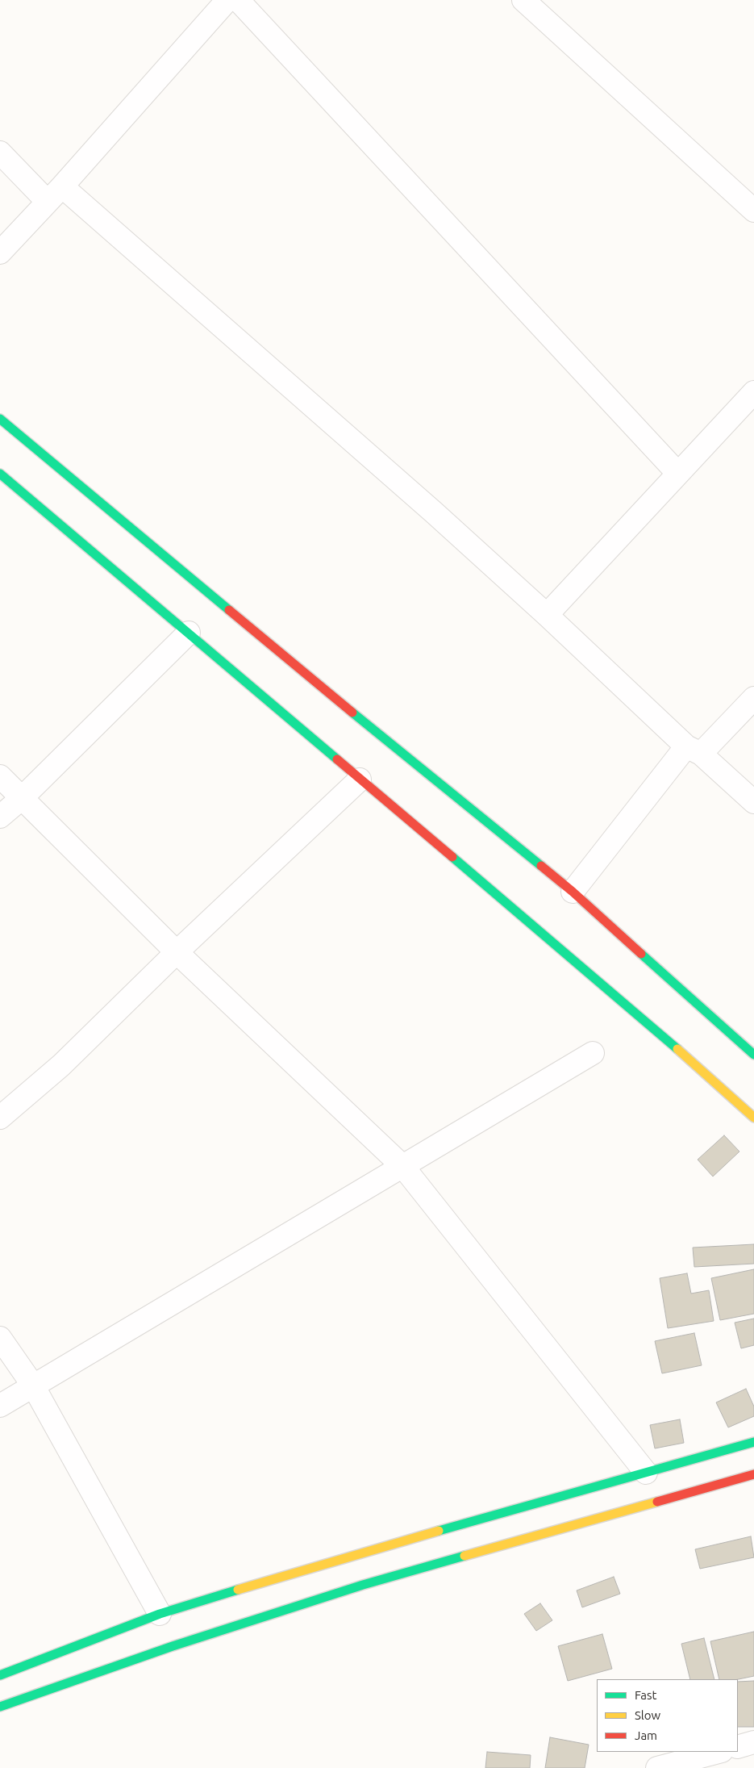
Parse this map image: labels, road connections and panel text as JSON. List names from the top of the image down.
{
  "legend": ["Fast", "Slow", "Jam"]
}
